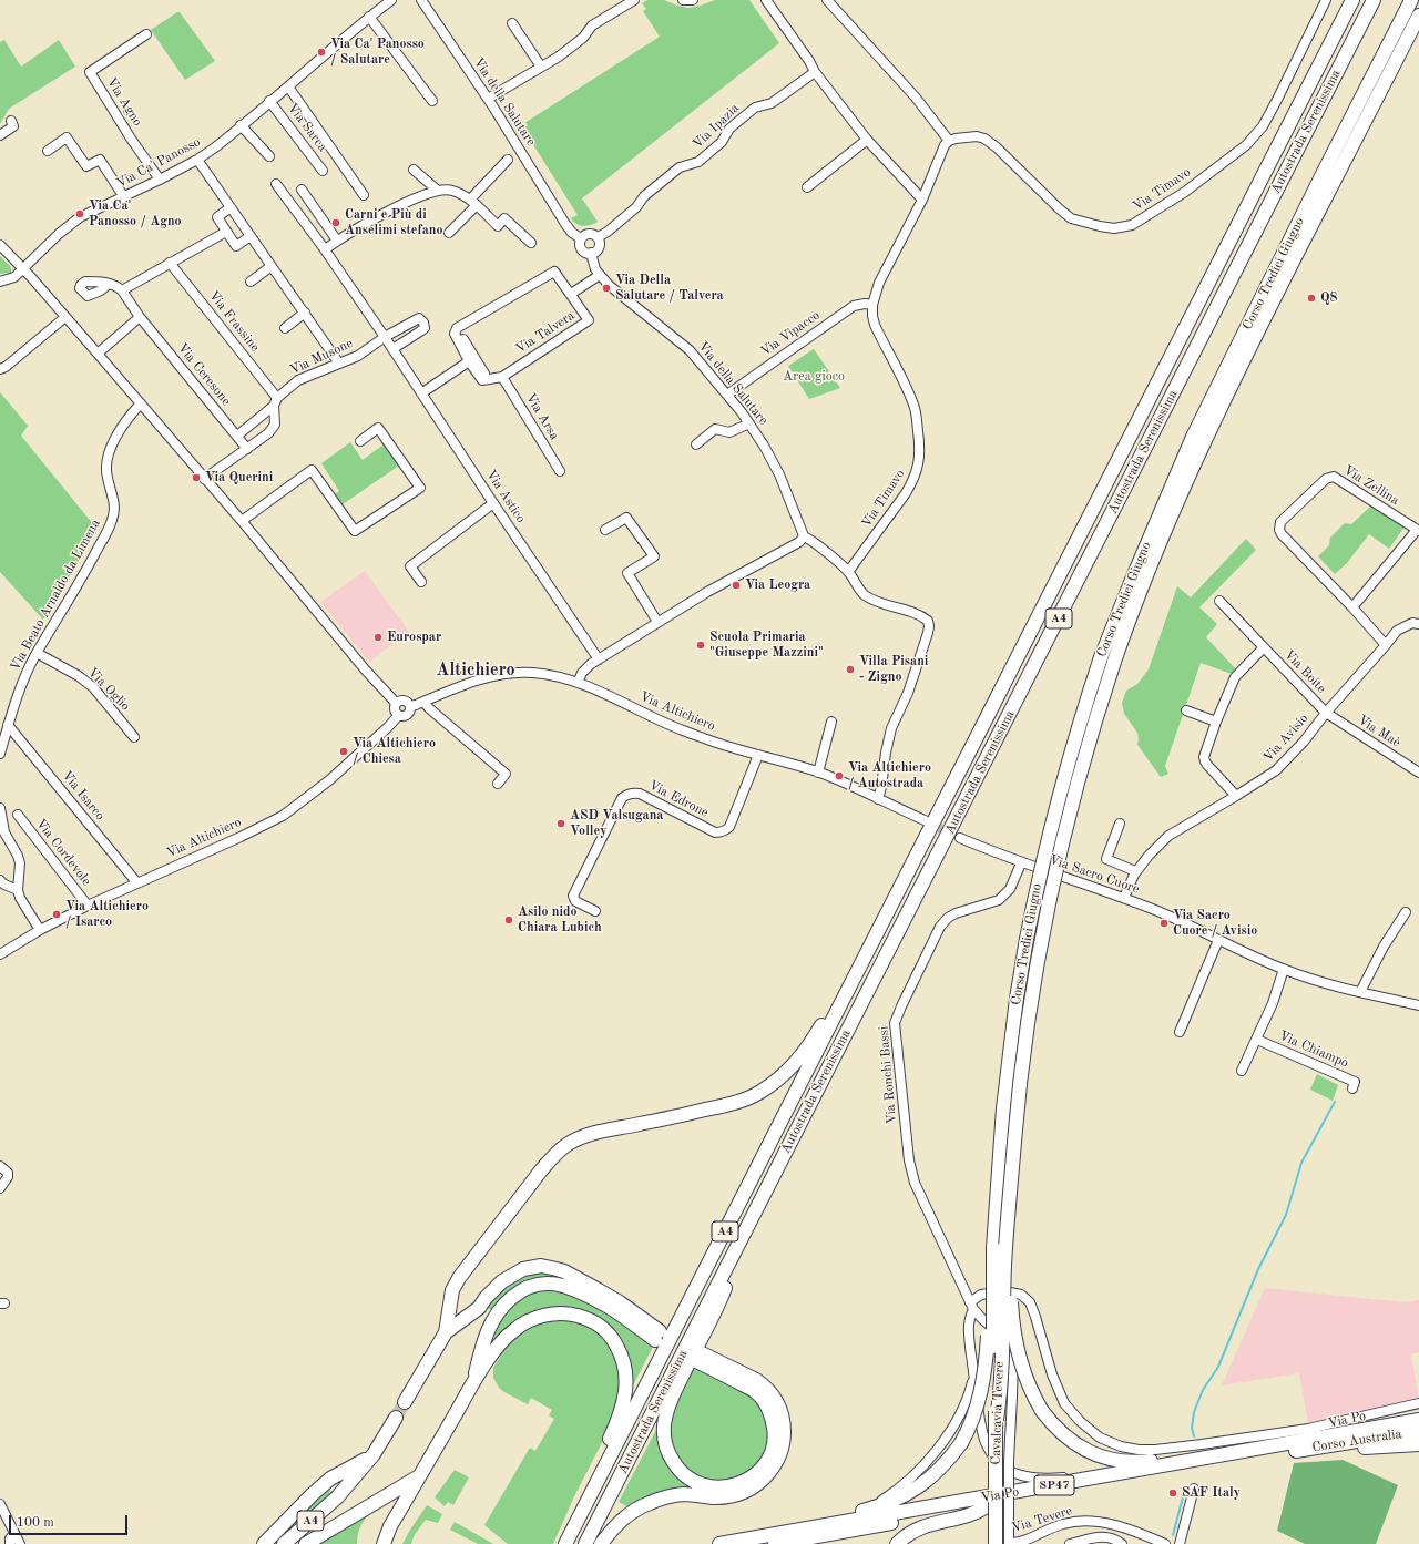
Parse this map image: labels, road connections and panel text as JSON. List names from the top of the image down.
{
  "streets": {
    "highway": [
      "Autostrada Serenissima",
      "Corso Tredici Giugno",
      "A4",
      "Via Po",
      "Corso Australia",
      "SP47"
    ],
    "street": [
      "Via Agno",
      "Via della Salutare",
      "Via Ipazia",
      "Via Sarca",
      "Via Ca' Panosso",
      "Via Timavo",
      "Via Frassine",
      "Via Talvera",
      "Via Vipacco",
      "Via Musone",
      "Via Ceresone",
      "Via Arsa",
      "Via Zellina",
      "Via Astico",
      "Via Beato Arnaldo da Limena",
      "Via Boite",
      "Via Oglio",
      "Via Altichiero",
      "Via Maè",
      "Via Avisio",
      "Via Isarco",
      "Via Edrone",
      "Via Cordevole",
      "Via Sacro Cuore",
      "Via Chiampo",
      "Via Ronchi Bassi",
      "Cavalcavia Tevere",
      "Via Tevere"
    ]
  },
  "crossings": [
    ["Via Agno", "Via Ca' Panosso"],
    ["Via della Salutare", "Via Ipazia"],
    ["Via della Salutare", "Via Talvera"],
    ["Via della Salutare", "Via Vipacco"],
    ["Via Sarca", "Via Ca' Panosso"],
    ["Via Timavo", "Via Vipacco"],
    ["Via Frassine", "Via Musone"],
    ["Via Talvera", "Via Arsa"],
    ["Via Musone", "Via Ceresone"],
    ["Via Musone", "Via Astico"],
    ["Via Zellina", "Via Avisio"],
    ["Via Beato Arnaldo da Limena", "Via Oglio"],
    ["Via Beato Arnaldo da Limena", "Via Isarco"],
    ["Via Boite", "Via Maè"],
    ["Via Boite", "Via Avisio"],
    ["Via Altichiero", "Via Isarco"],
    ["Via Altichiero", "Via Edrone"],
    ["Via Altichiero", "Via Cordevole"],
    ["Via Maè", "Via Avisio"],
    ["Via Avisio", "Via Sacro Cuore"],
    ["Via Sacro Cuore", "Via Chiampo"],
    ["Via Sacro Cuore", "Via Ronchi Bassi"],
    ["Via Ronchi Bassi", "Cavalcavia Tevere"],
    ["Via Ronchi Bassi", "Via Po"],
    ["Cavalcavia Tevere", "Via Po"],
    ["Cavalcavia Tevere", "Via Tevere"],
    ["Via Po", "Corso Australia"],
    ["Via Po", "SP47"],
    ["Corso Australia", "SP47"]
  ],
  "districts": ["Altichiero"],
  "parks": ["Area gioco"],
  "places": [
    "Via Ca' Panosso / Salutare",
    "Via Ca' Panosso / Agno",
    "Carni e Più di Anselimi stefano",
    "Via Della Salutare / Talvera",
    "Q8",
    "Via Querini",
    "Via Leogra",
    "Eurospar",
    "Scuola Primaria \"Giuseppe Mazzini\"",
    "Villa Pisani - Zigno",
    "Via Altichiero / Chiesa",
    "Via Altichiero / Autostrada",
    "ASD Valsugana Volley",
    "Via Altichiero / Isarco",
    "Asilo nido Chiara Lubich",
    "Via Sacro Cuore / Avisio",
    "SAF Italy"
  ],
  "scale_bar": "100 m"
}
